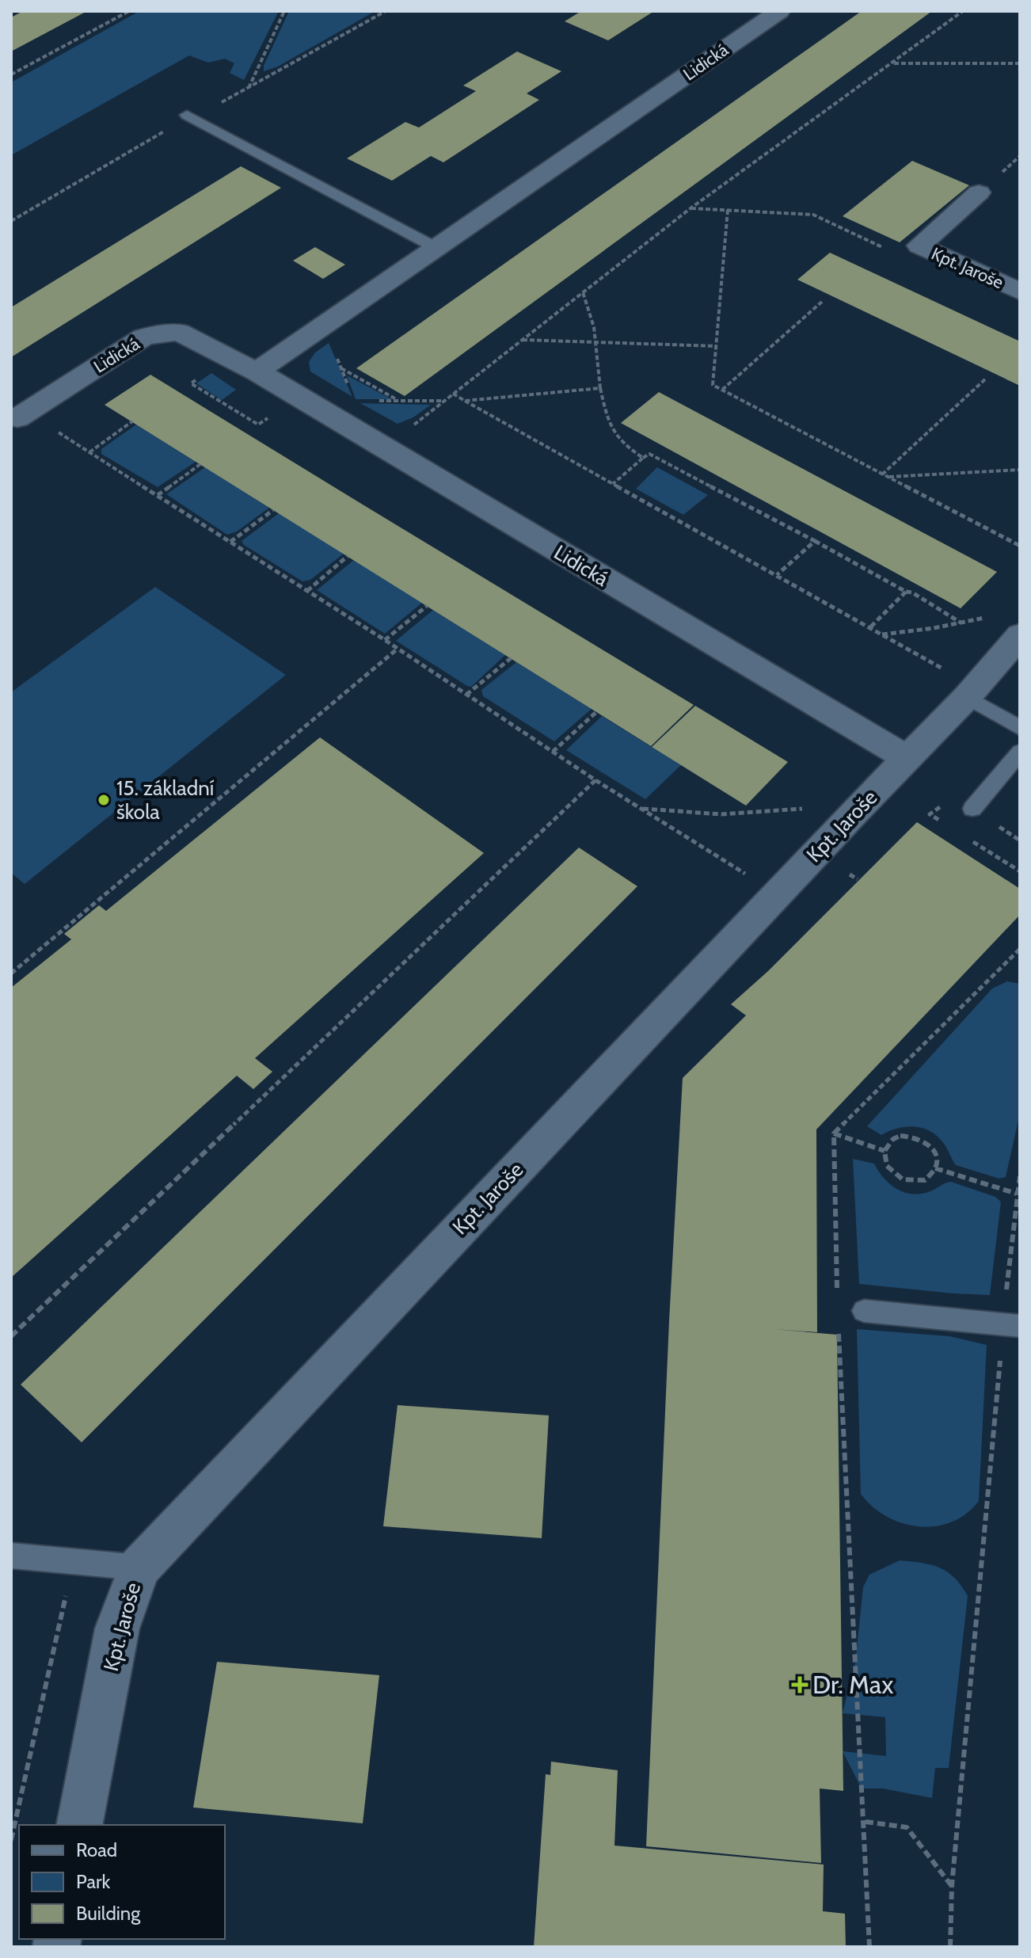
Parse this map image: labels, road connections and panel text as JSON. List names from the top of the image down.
{
  "streets": {
    "street": ["Lidická", "Kpt. Jaroše"]
  },
  "crossings": [
    ["Lidická", "Kpt. Jaroše"]
  ],
  "places": {
    "other": ["15. základní škola"],
    "health": ["Dr. Max"]
  },
  "legend": ["Road", "Park", "Building"]
}
